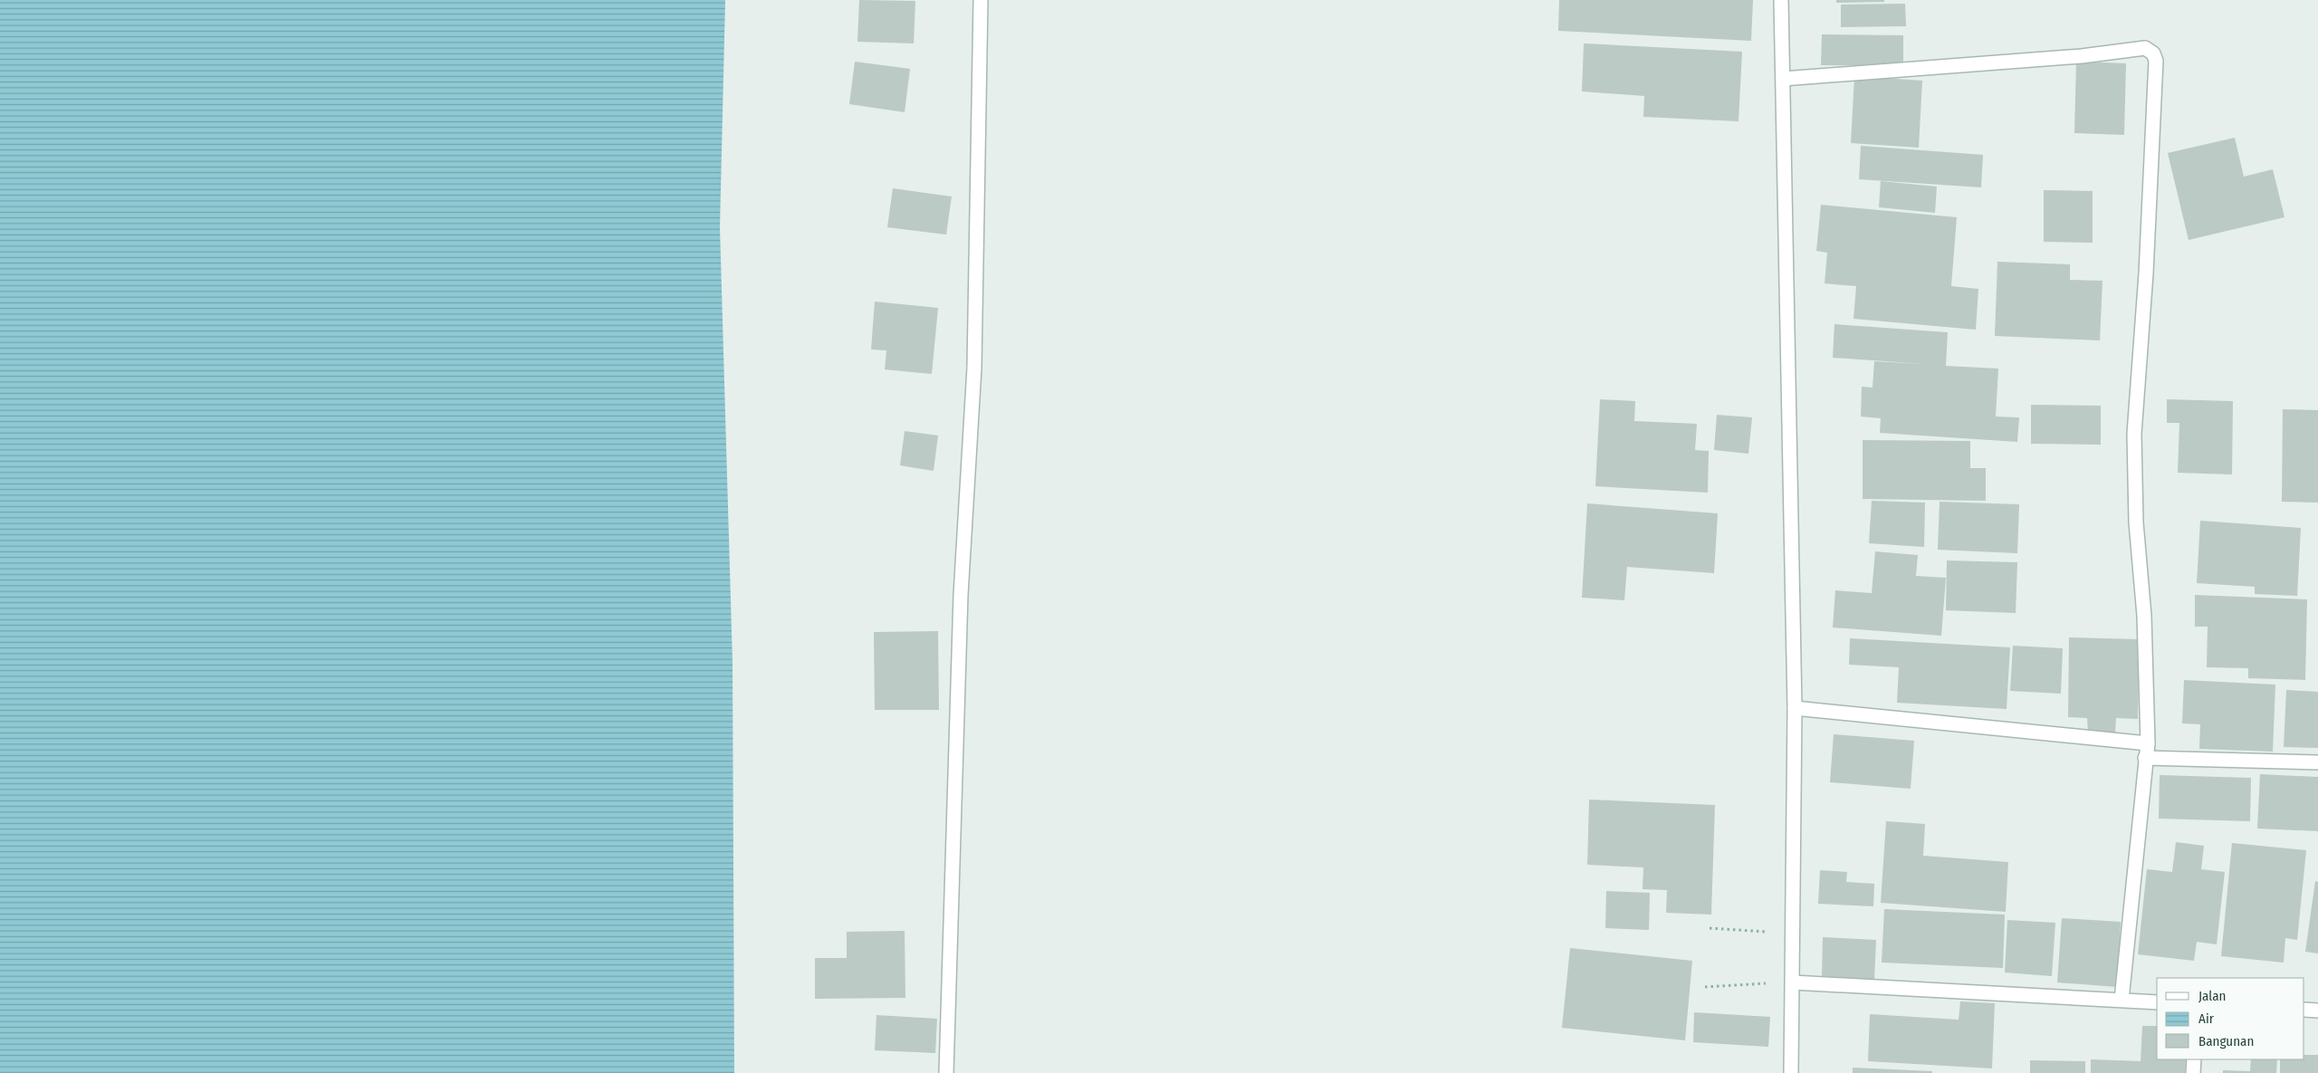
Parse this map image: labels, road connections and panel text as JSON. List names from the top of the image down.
{
  "legend": ["Jalan", "Air", "Bangunan"]
}
